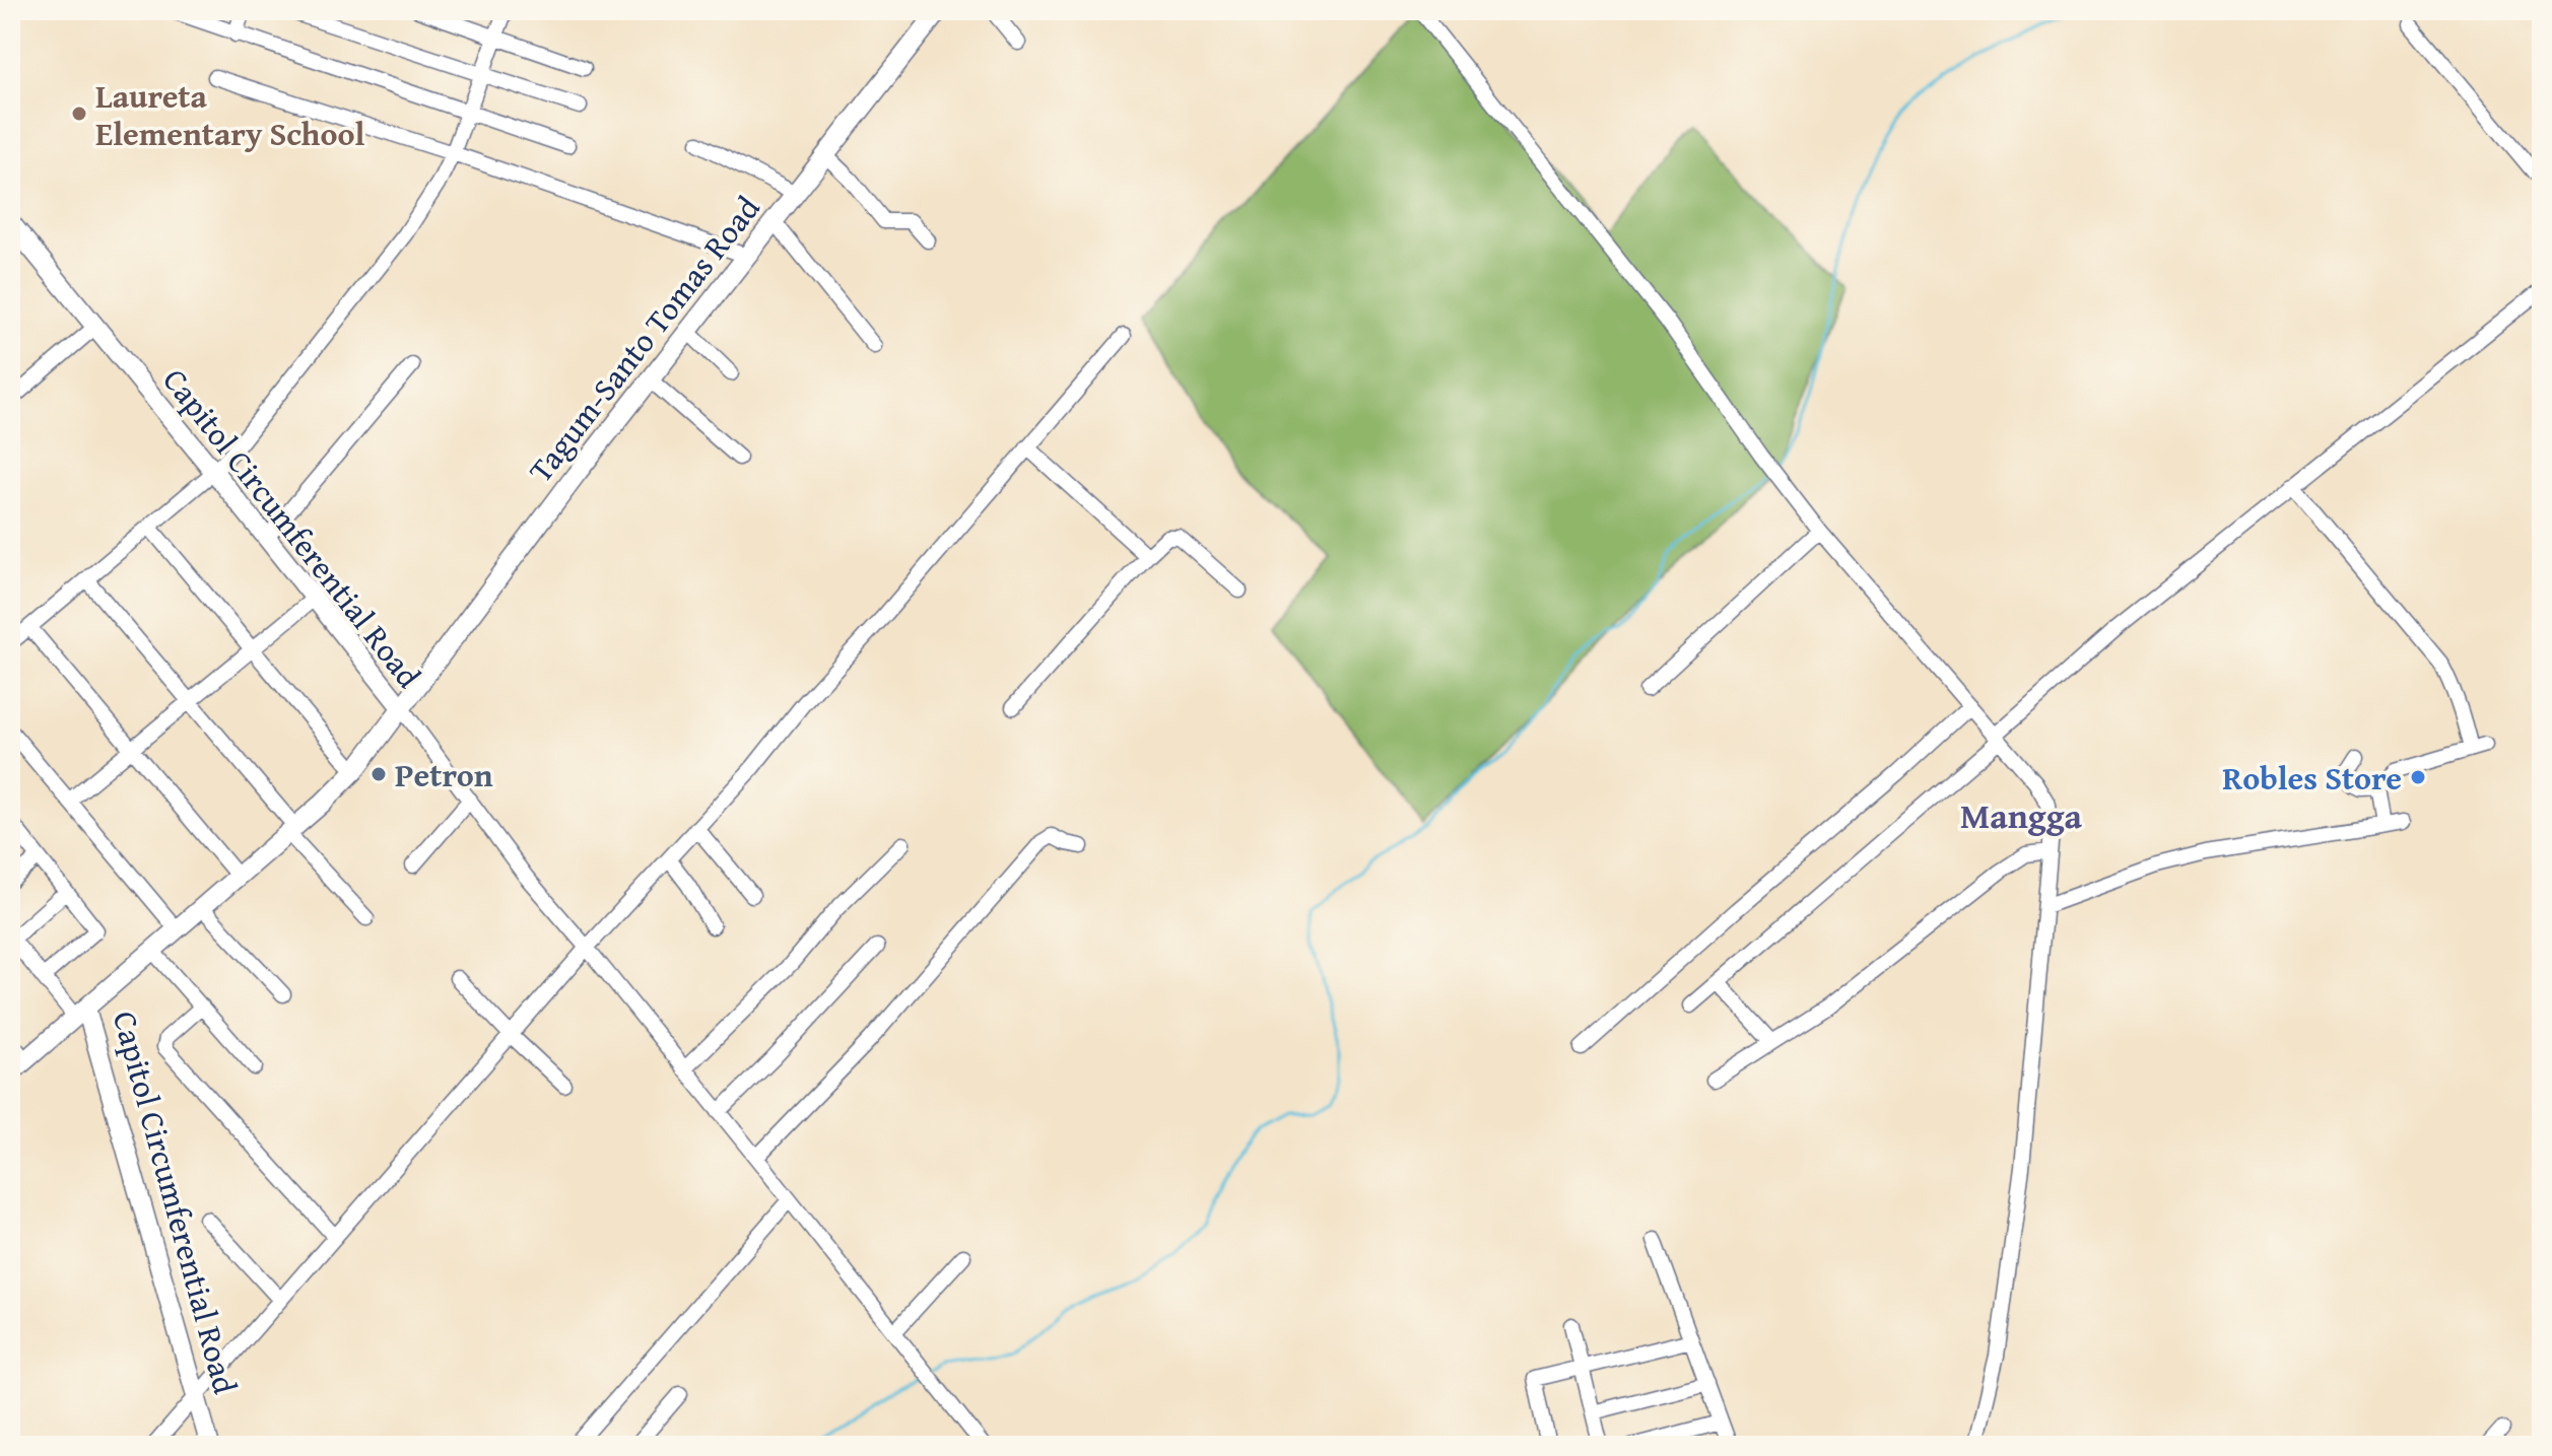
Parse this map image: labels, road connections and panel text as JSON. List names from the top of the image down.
{
  "streets": {
    "main road": ["Tagum-Santo Tomas Road", "Capitol Circumferential Road"]
  },
  "crossings": [
    ["Tagum-Santo Tomas Road", "Capitol Circumferential Road"]
  ],
  "districts": ["Mangga"],
  "places": ["Laureta Elementary School", "Petron", "Robles Store"]
}
